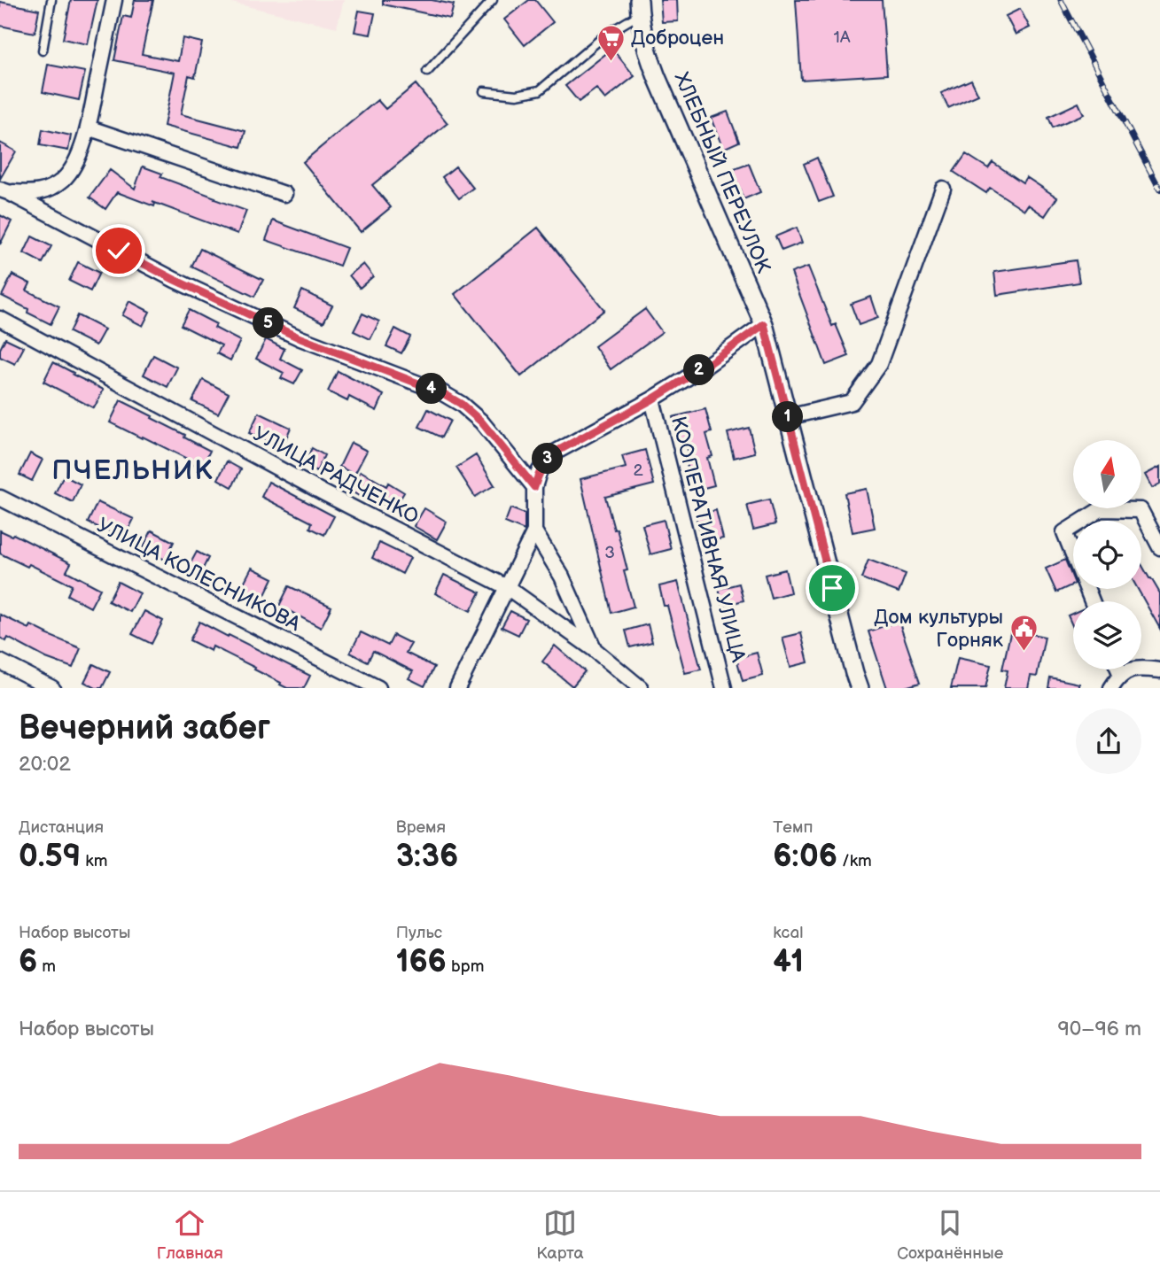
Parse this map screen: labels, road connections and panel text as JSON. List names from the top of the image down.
{
  "streets": {
    "street": [
      "ХЛЕБНЫЙ ПЕРЕУЛОК",
      "УЛИЦА РАДЧЕНКО",
      "КООПЕРАТИВНАЯ УЛИЦА",
      "УЛИЦА КОЛЕСНИКОВА"
    ]
  },
  "districts": ["ПЧЕЛЬНИК"],
  "places": {
    "supermarket": ["Доброцен"],
    "public building": ["Дом культуры Горняк"]
  },
  "house_numbers": ["1А", "2", "3"],
  "north": "top",
  "page": {
    "pins": [
      "5",
      "2",
      "4",
      "1",
      "3"
    ],
    "heading": ["Вечерний забег", "20:02"],
    "stats": [
      ["Дистанция", "0.59 km"],
      ["Время", "3:36"],
      ["Темп", "6:06 /km"],
      ["Набор высоты", "6 m"],
      ["Пульс", "166 bpm"],
      ["kcal", "41"]
    ],
    "chart": ["Набор высоты", "90–96 m"],
    "tabs": ["Главная", "Карта", "Сохранённые"]
  }
}
